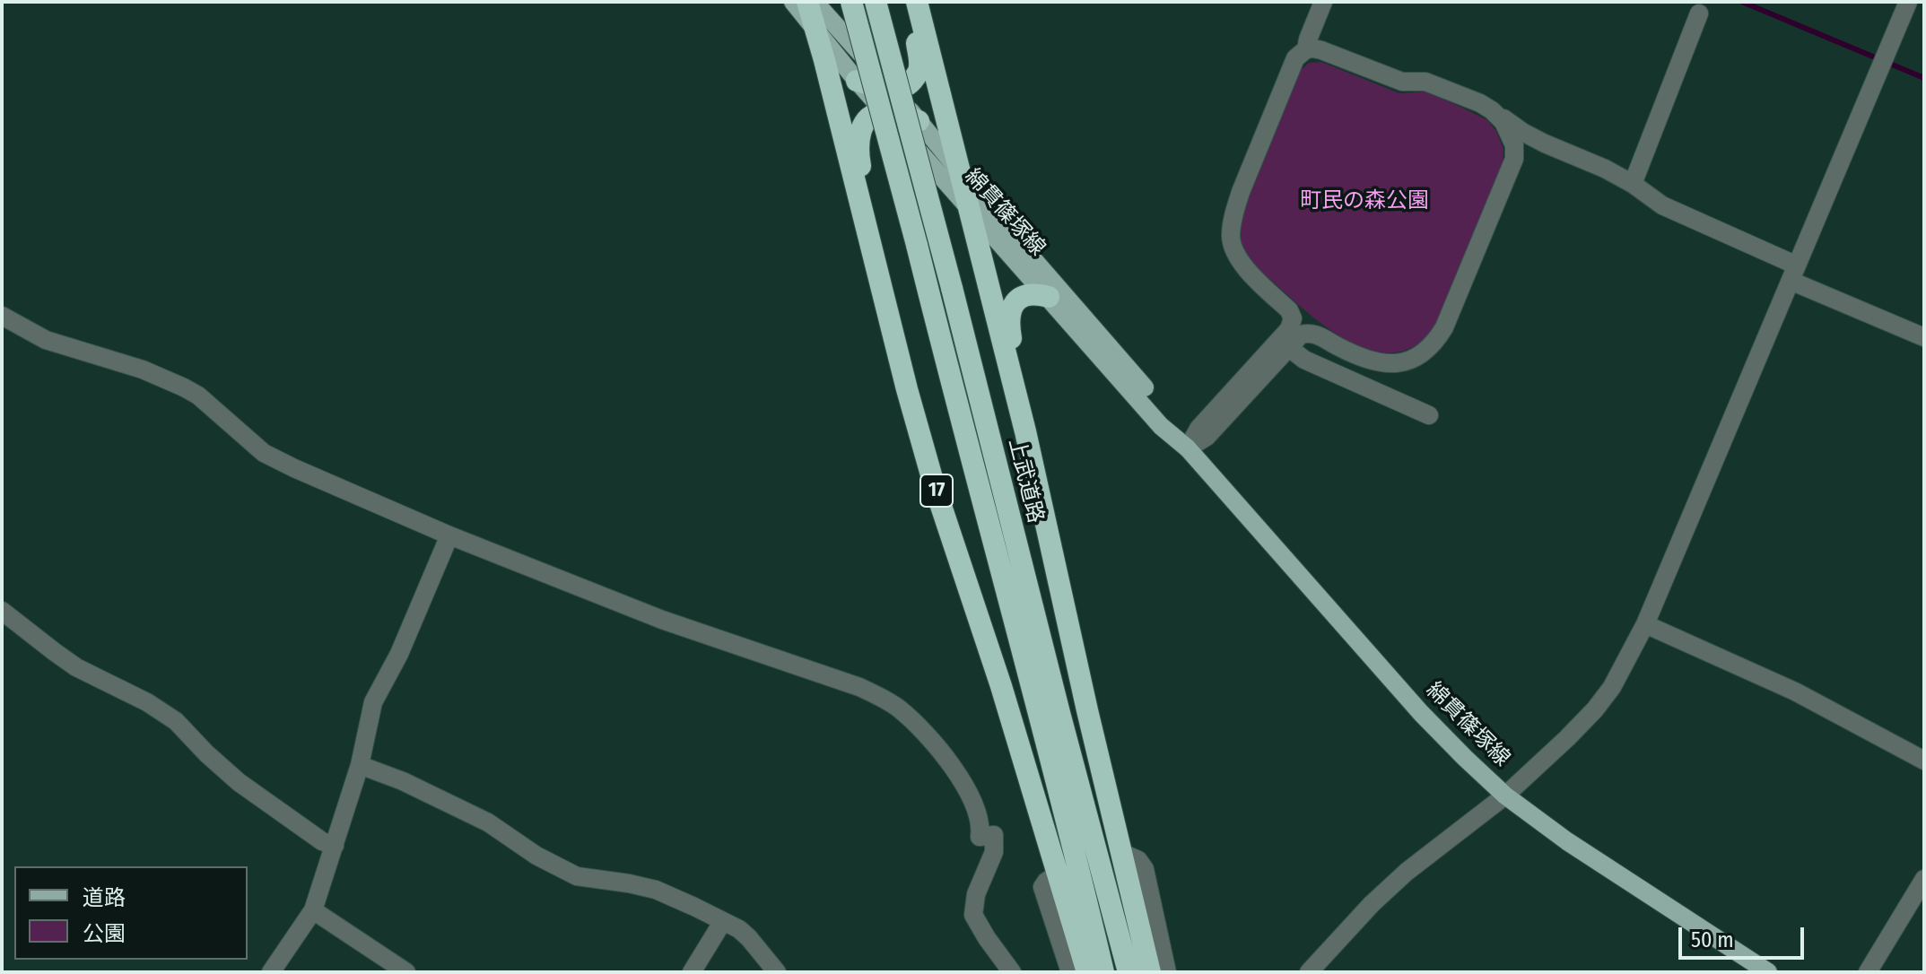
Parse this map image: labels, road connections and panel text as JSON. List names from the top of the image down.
{
  "streets": {
    "highway": ["上武道路", "17"],
    "main road": ["綿貫篠塚線"]
  },
  "crossings": [
    ["綿貫篠塚線", "17"]
  ],
  "parks": ["町民の森公園"],
  "legend": ["道路", "公園"],
  "scale_bar": "50 m"
}
